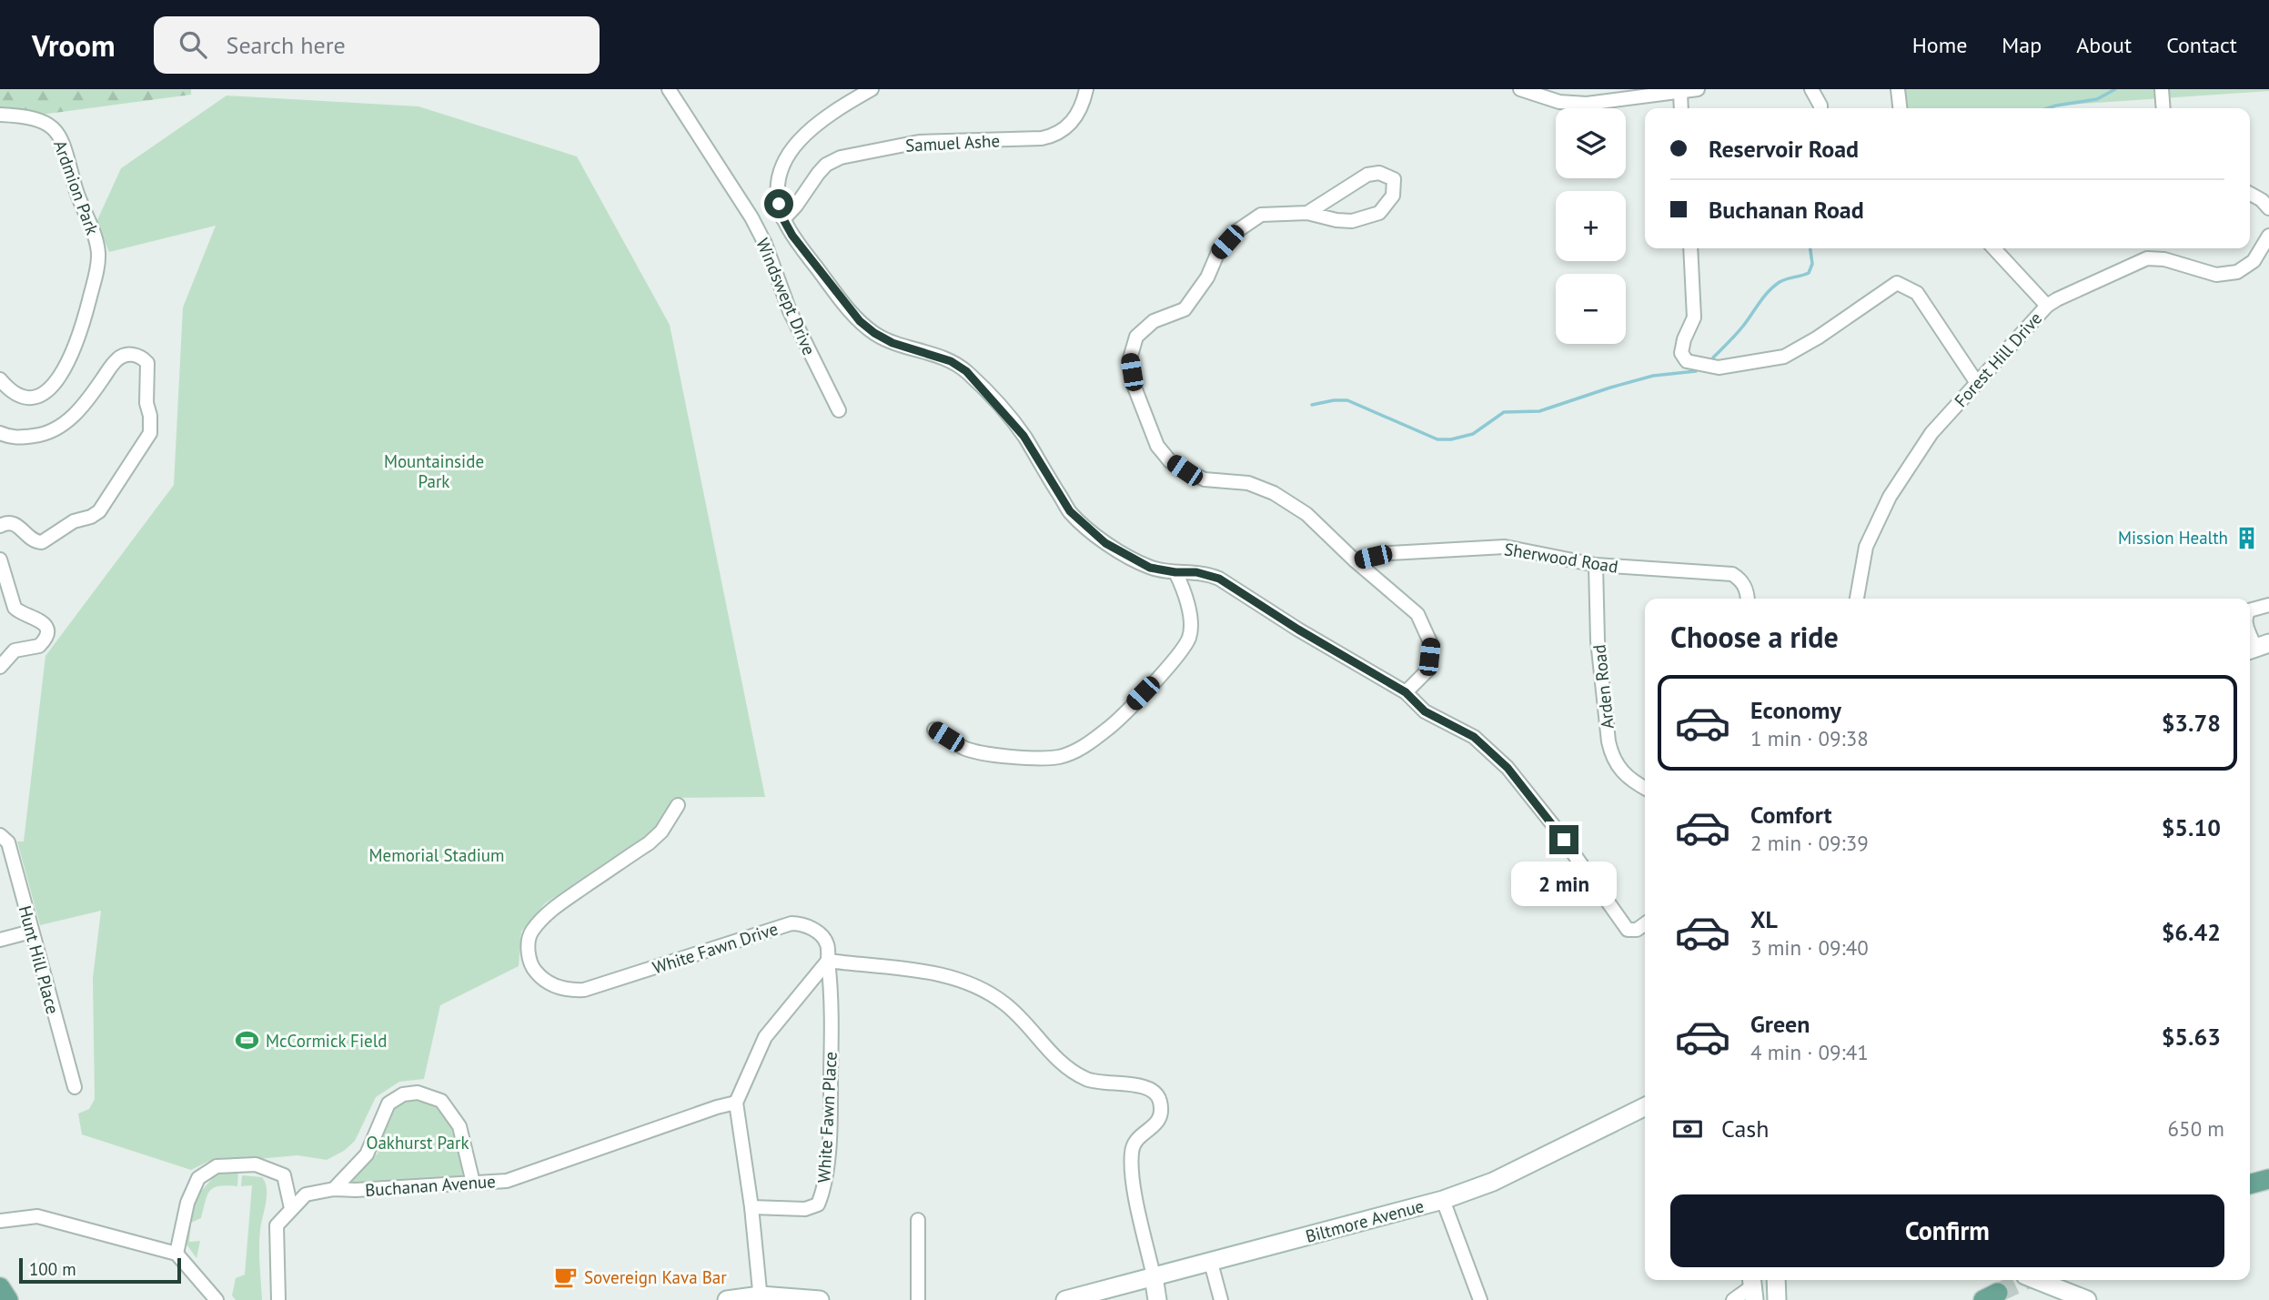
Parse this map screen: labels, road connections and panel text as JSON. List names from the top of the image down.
{
  "streets": {
    "main road": ["Biltmore Avenue"],
    "street": [
      "Samuel Ashe",
      "Ardmion Park",
      "Windswept Drive",
      "Forest Hill Drive",
      "Sherwood Road",
      "Arden Road",
      "White Fawn Drive",
      "Hunt Hill Place",
      "White Fawn Place",
      "Buchanan Avenue"
    ]
  },
  "crossings": [
    ["Sherwood Road", "Arden Road"],
    ["White Fawn Drive", "White Fawn Place"]
  ],
  "parks": ["Mountainside Park", "Memorial Stadium", "Oakhurst Park"],
  "places": {
    "building": ["Mission Health"],
    "sports": ["McCormick Field"],
    "cafe": ["Sovereign Kava Bar"]
  },
  "scale_bar": "100 m",
  "page": {
    "header": "Vroom",
    "search": "Search here",
    "nav": [
      "Home",
      "Map",
      "About",
      "Contact"
    ],
    "map_buttons": ["+", "−"],
    "banner": ["Reservoir Road", "Buchanan Road"],
    "heading": "Choose a ride",
    "list": [
      {
        "name": "Economy",
        "note": "1 min · 09:38",
        "value": "$3.78"
      },
      {
        "name": "Comfort",
        "note": "2 min · 09:39",
        "value": "$5.10"
      },
      {
        "name": "XL",
        "note": "3 min · 09:40",
        "value": "$6.42"
      },
      {
        "name": "Green",
        "note": "4 min · 09:41",
        "value": "$5.63"
      }
    ],
    "bubble": "2 min",
    "pay": ["Cash", "650 m"],
    "buttons": "Confirm",
    "scale": "100 m"
  }
}
